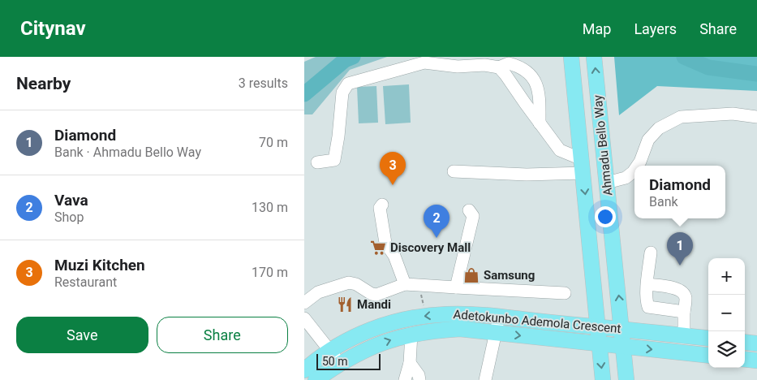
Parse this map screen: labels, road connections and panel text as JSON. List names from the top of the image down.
{
  "streets": {
    "main road": ["Ahmadu Bello Way", "Adetokunbo Ademola Crescent"]
  },
  "crossings": [
    ["Ahmadu Bello Way", "Adetokunbo Ademola Crescent"]
  ],
  "places": {
    "supermarket": ["Discovery Mall"],
    "shop": ["Samsung"],
    "restaurant": ["Mandi"]
  },
  "scale_bar": "50 m",
  "page": {
    "header": "Citynav",
    "nav": ["Map", "Layers", "Share"],
    "heading": ["Nearby", "3 results"],
    "list": [
      {
        "mark": "1",
        "name": "Diamond",
        "note": "Bank · Ahmadu Bello Way",
        "value": "70 m"
      },
      {
        "mark": "2",
        "name": "Vava",
        "note": "Shop",
        "value": "130 m"
      },
      {
        "mark": "3",
        "name": "Muzi Kitchen",
        "note": "Restaurant",
        "value": "170 m"
      }
    ],
    "pins": ["3", "2", "1"],
    "popup": ["Diamond", "Bank"],
    "map_buttons": ["+", "−"],
    "buttons": ["Save", "Share"],
    "scale": "50 m"
  }
}
